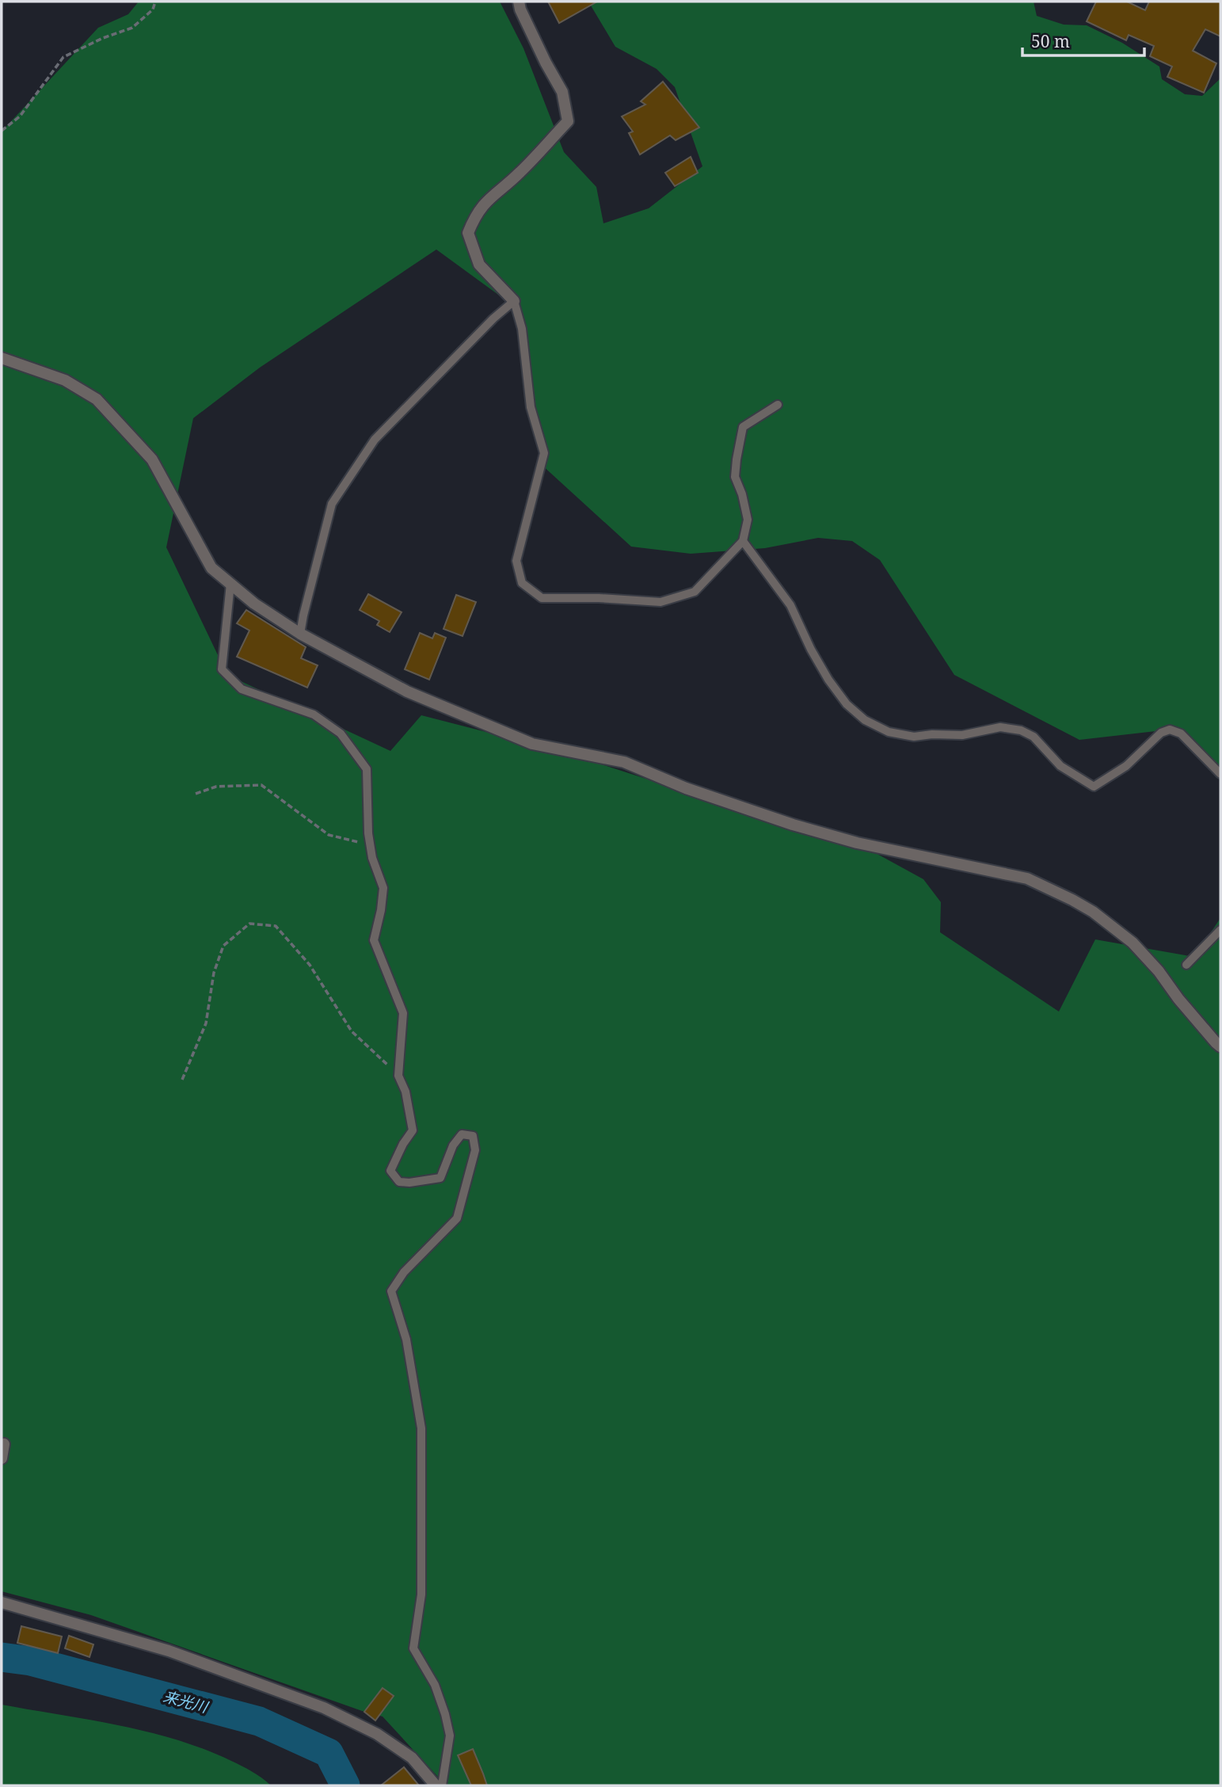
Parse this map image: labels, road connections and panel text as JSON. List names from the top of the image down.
{
  "water": ["来光川"],
  "scale_bar": "50 m"
}
